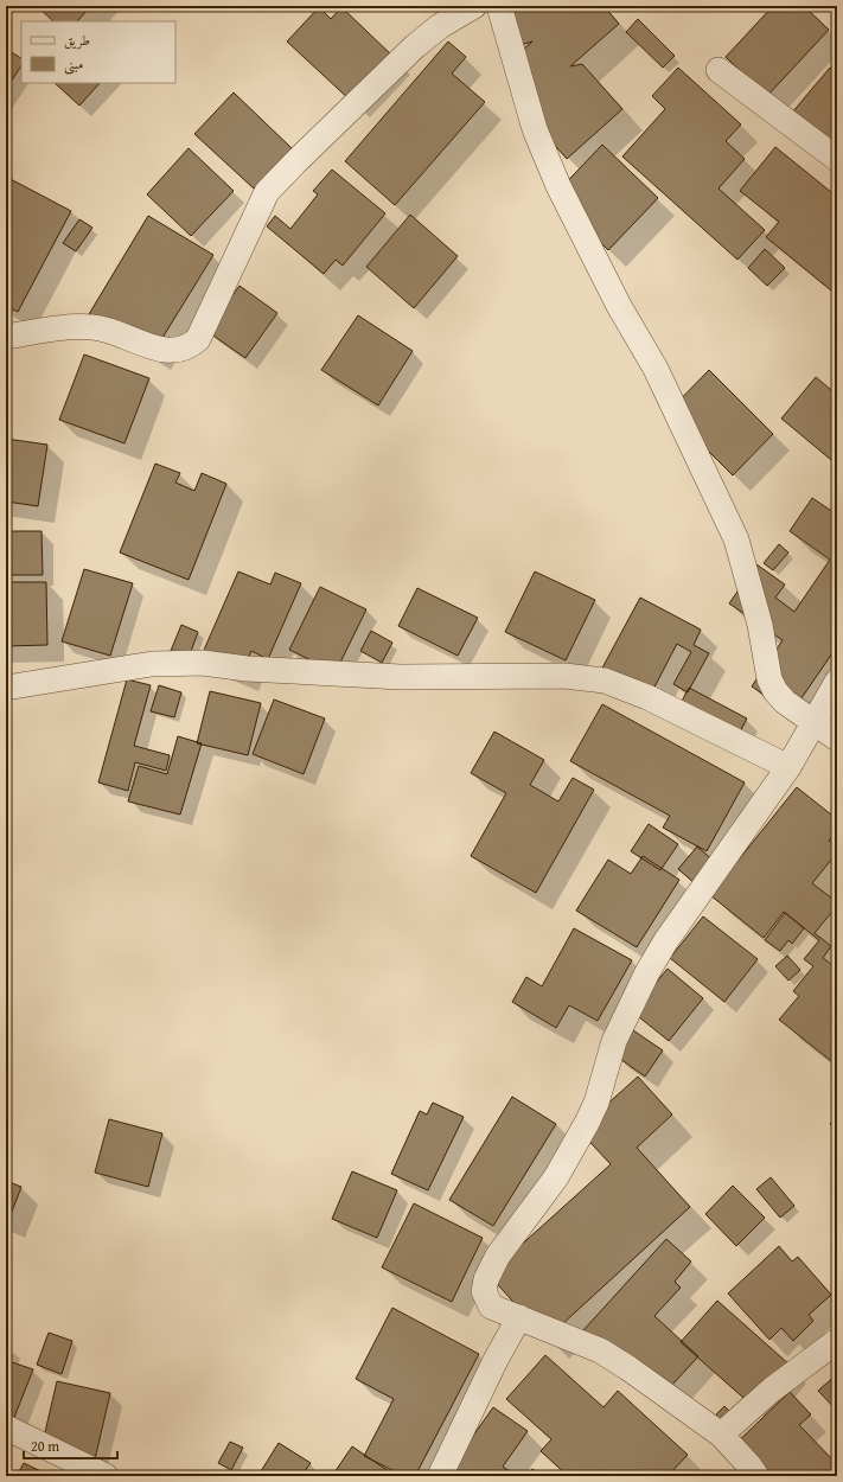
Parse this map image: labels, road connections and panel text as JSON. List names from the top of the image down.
{
  "legend": ["طريق", "مبنى"],
  "scale_bar": "20 m"
}
